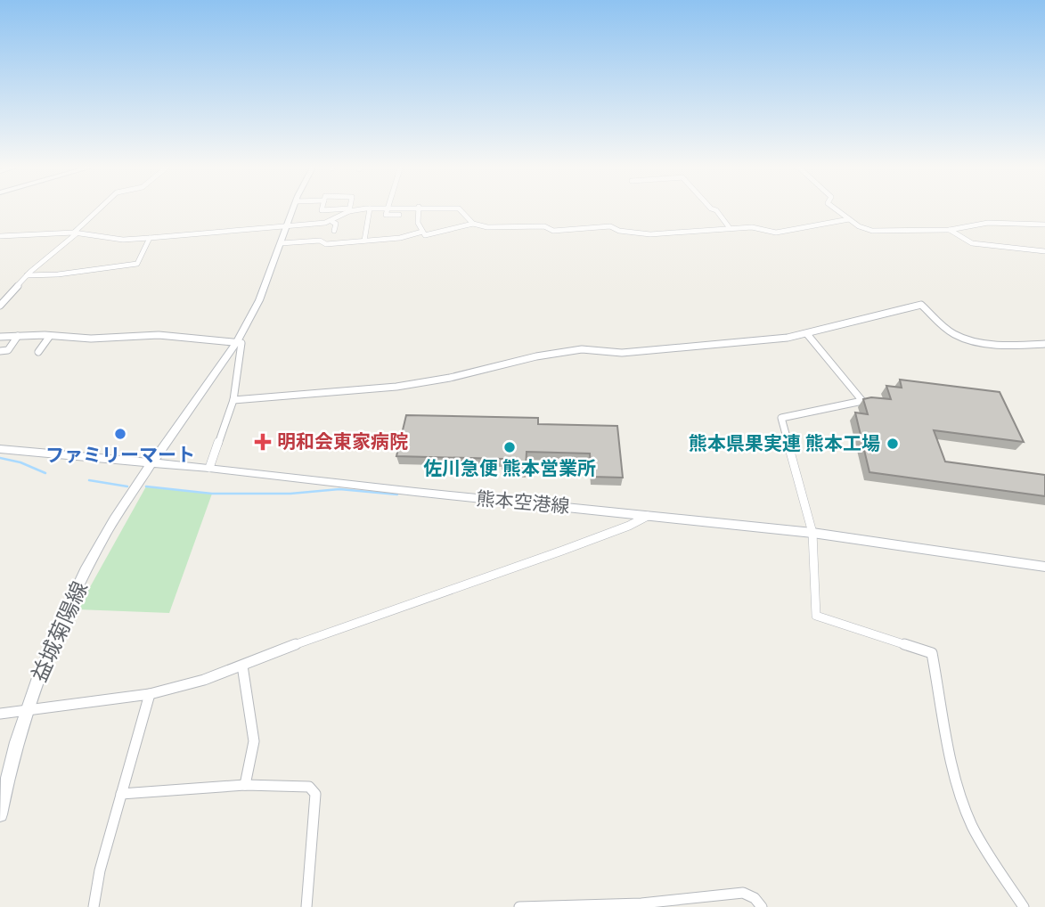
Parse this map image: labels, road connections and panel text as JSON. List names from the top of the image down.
{
  "streets": {
    "main road": ["熊本空港線", "益城菊陽線"]
  },
  "crossings": [
    ["熊本空港線", "益城菊陽線"]
  ],
  "places": {
    "other": ["ファミリーマート", "熊本県果実連 熊本工場", "佐川急便 熊本営業所"],
    "health": ["明和会東家病院"]
  }
}
